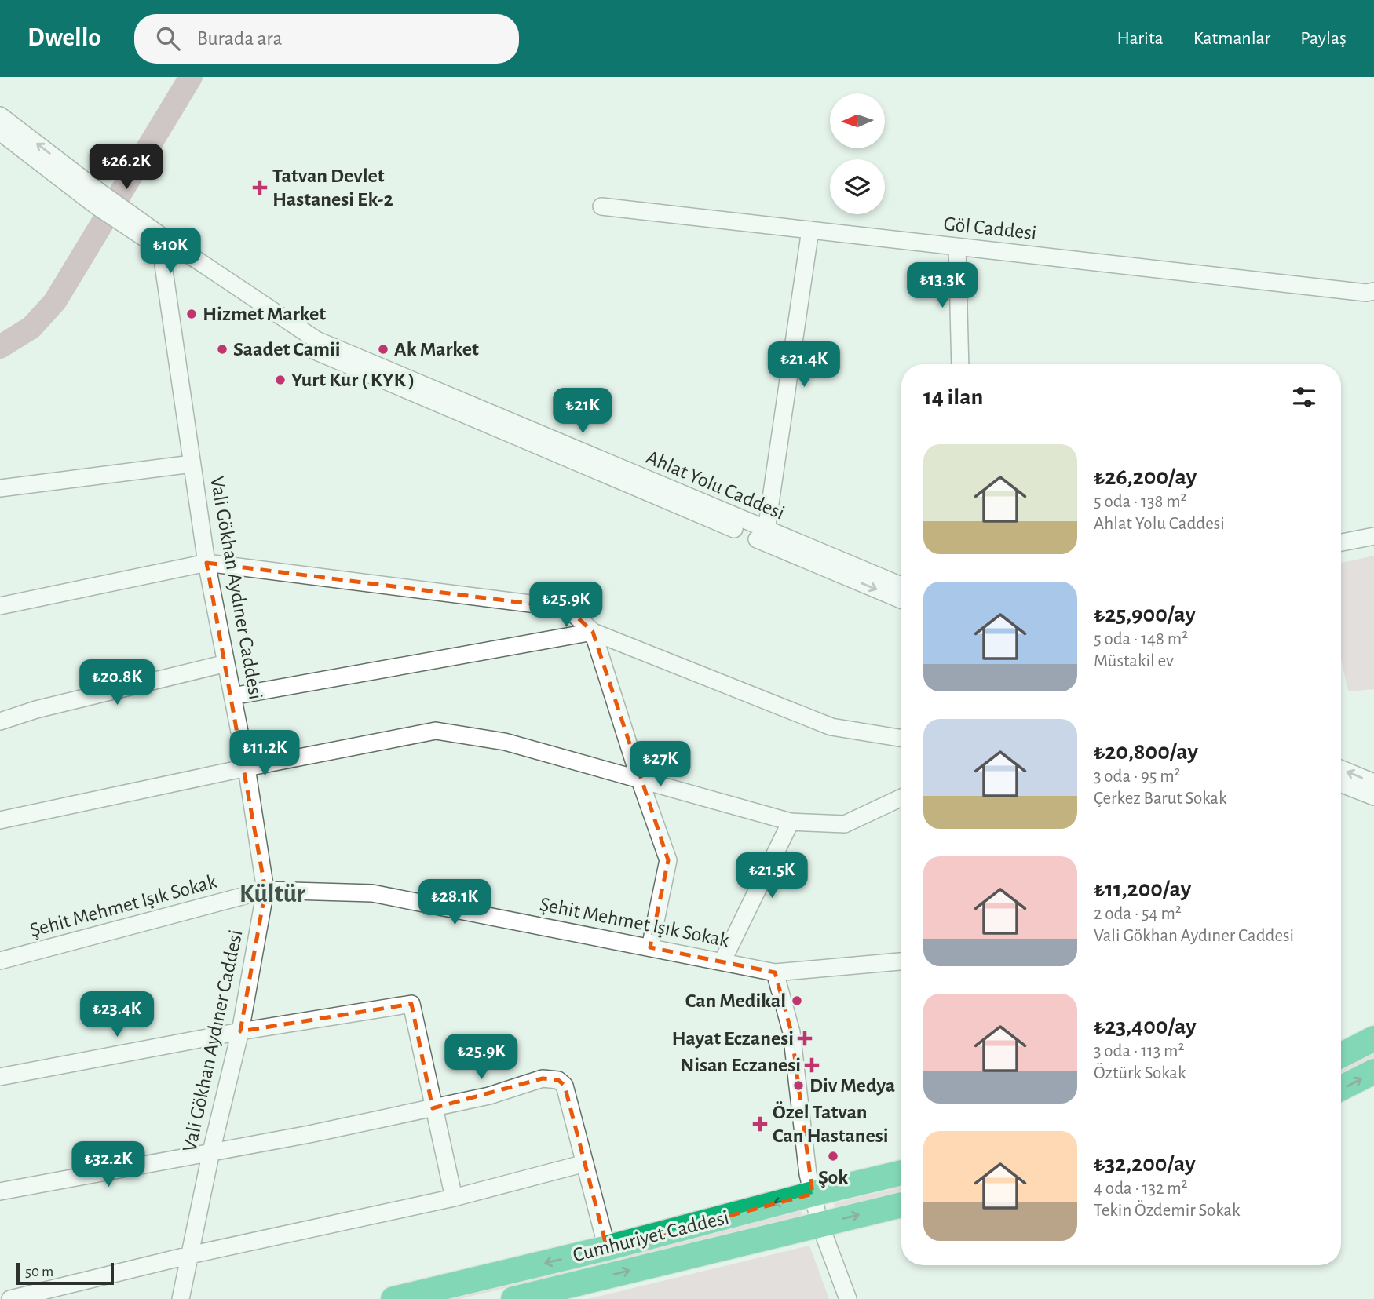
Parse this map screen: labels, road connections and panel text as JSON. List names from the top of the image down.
{
  "streets": {
    "highway": ["Cumhuriyet Caddesi"],
    "street": [
      "Göl Caddesi",
      "Ahlat Yolu Caddesi",
      "Vali Gökhan Aydıner Caddesi",
      "Şehit Mehmet Işık Sokak"
    ]
  },
  "crossings": [
    ["Ahlat Yolu Caddesi", "Vali Gökhan Aydıner Caddesi"],
    ["Vali Gökhan Aydıner Caddesi", "Şehit Mehmet Işık Sokak"]
  ],
  "districts": ["Kültür"],
  "places": {
    "health": [
      "Tatvan Devlet Hastanesi Ek-2",
      "Hayat Eczanesi",
      "Nisan Eczanesi",
      "Özel Tatvan Can Hastanesi"
    ],
    "other": [
      "Hizmet Market",
      "Saadet Camii",
      "Ak Market",
      "Yurt Kur ( KYK )",
      "Can Medikal",
      "Div Medya",
      "Şok"
    ]
  },
  "scale_bar": "50 m",
  "north": "left",
  "page": {
    "header": "Dwello",
    "search": "Burada ara",
    "nav": ["Harita", "Katmanlar", "Paylaş"],
    "price": [
      "₺26.2K",
      "₺10K",
      "₺13.3K",
      "₺21.4K",
      "₺21K",
      "₺25.9K",
      "₺20.8K",
      "₺11.2K",
      "₺27K",
      "₺21.5K",
      "₺28.1K",
      "₺23.4K",
      "₺25.9K",
      "₺32.2K"
    ],
    "heading": "14 ilan",
    "list": [
      {
        "name": "₺26,200/ay",
        "note": "5 oda · 138 m² · Ahlat Yolu Caddesi"
      },
      {
        "name": "₺25,900/ay",
        "note": "5 oda · 148 m² · Müstakil ev"
      },
      {
        "name": "₺20,800/ay",
        "note": "3 oda · 95 m² · Çerkez Barut Sokak"
      },
      {
        "name": "₺11,200/ay",
        "note": "2 oda · 54 m² · Vali Gökhan Aydıner Caddesi"
      },
      {
        "name": "₺23,400/ay",
        "note": "3 oda · 113 m² · Öztürk Sokak"
      },
      {
        "name": "₺32,200/ay",
        "note": "4 oda · 132 m² · Tekin Özdemir Sokak"
      }
    ],
    "scale": "50 m"
  }
}
